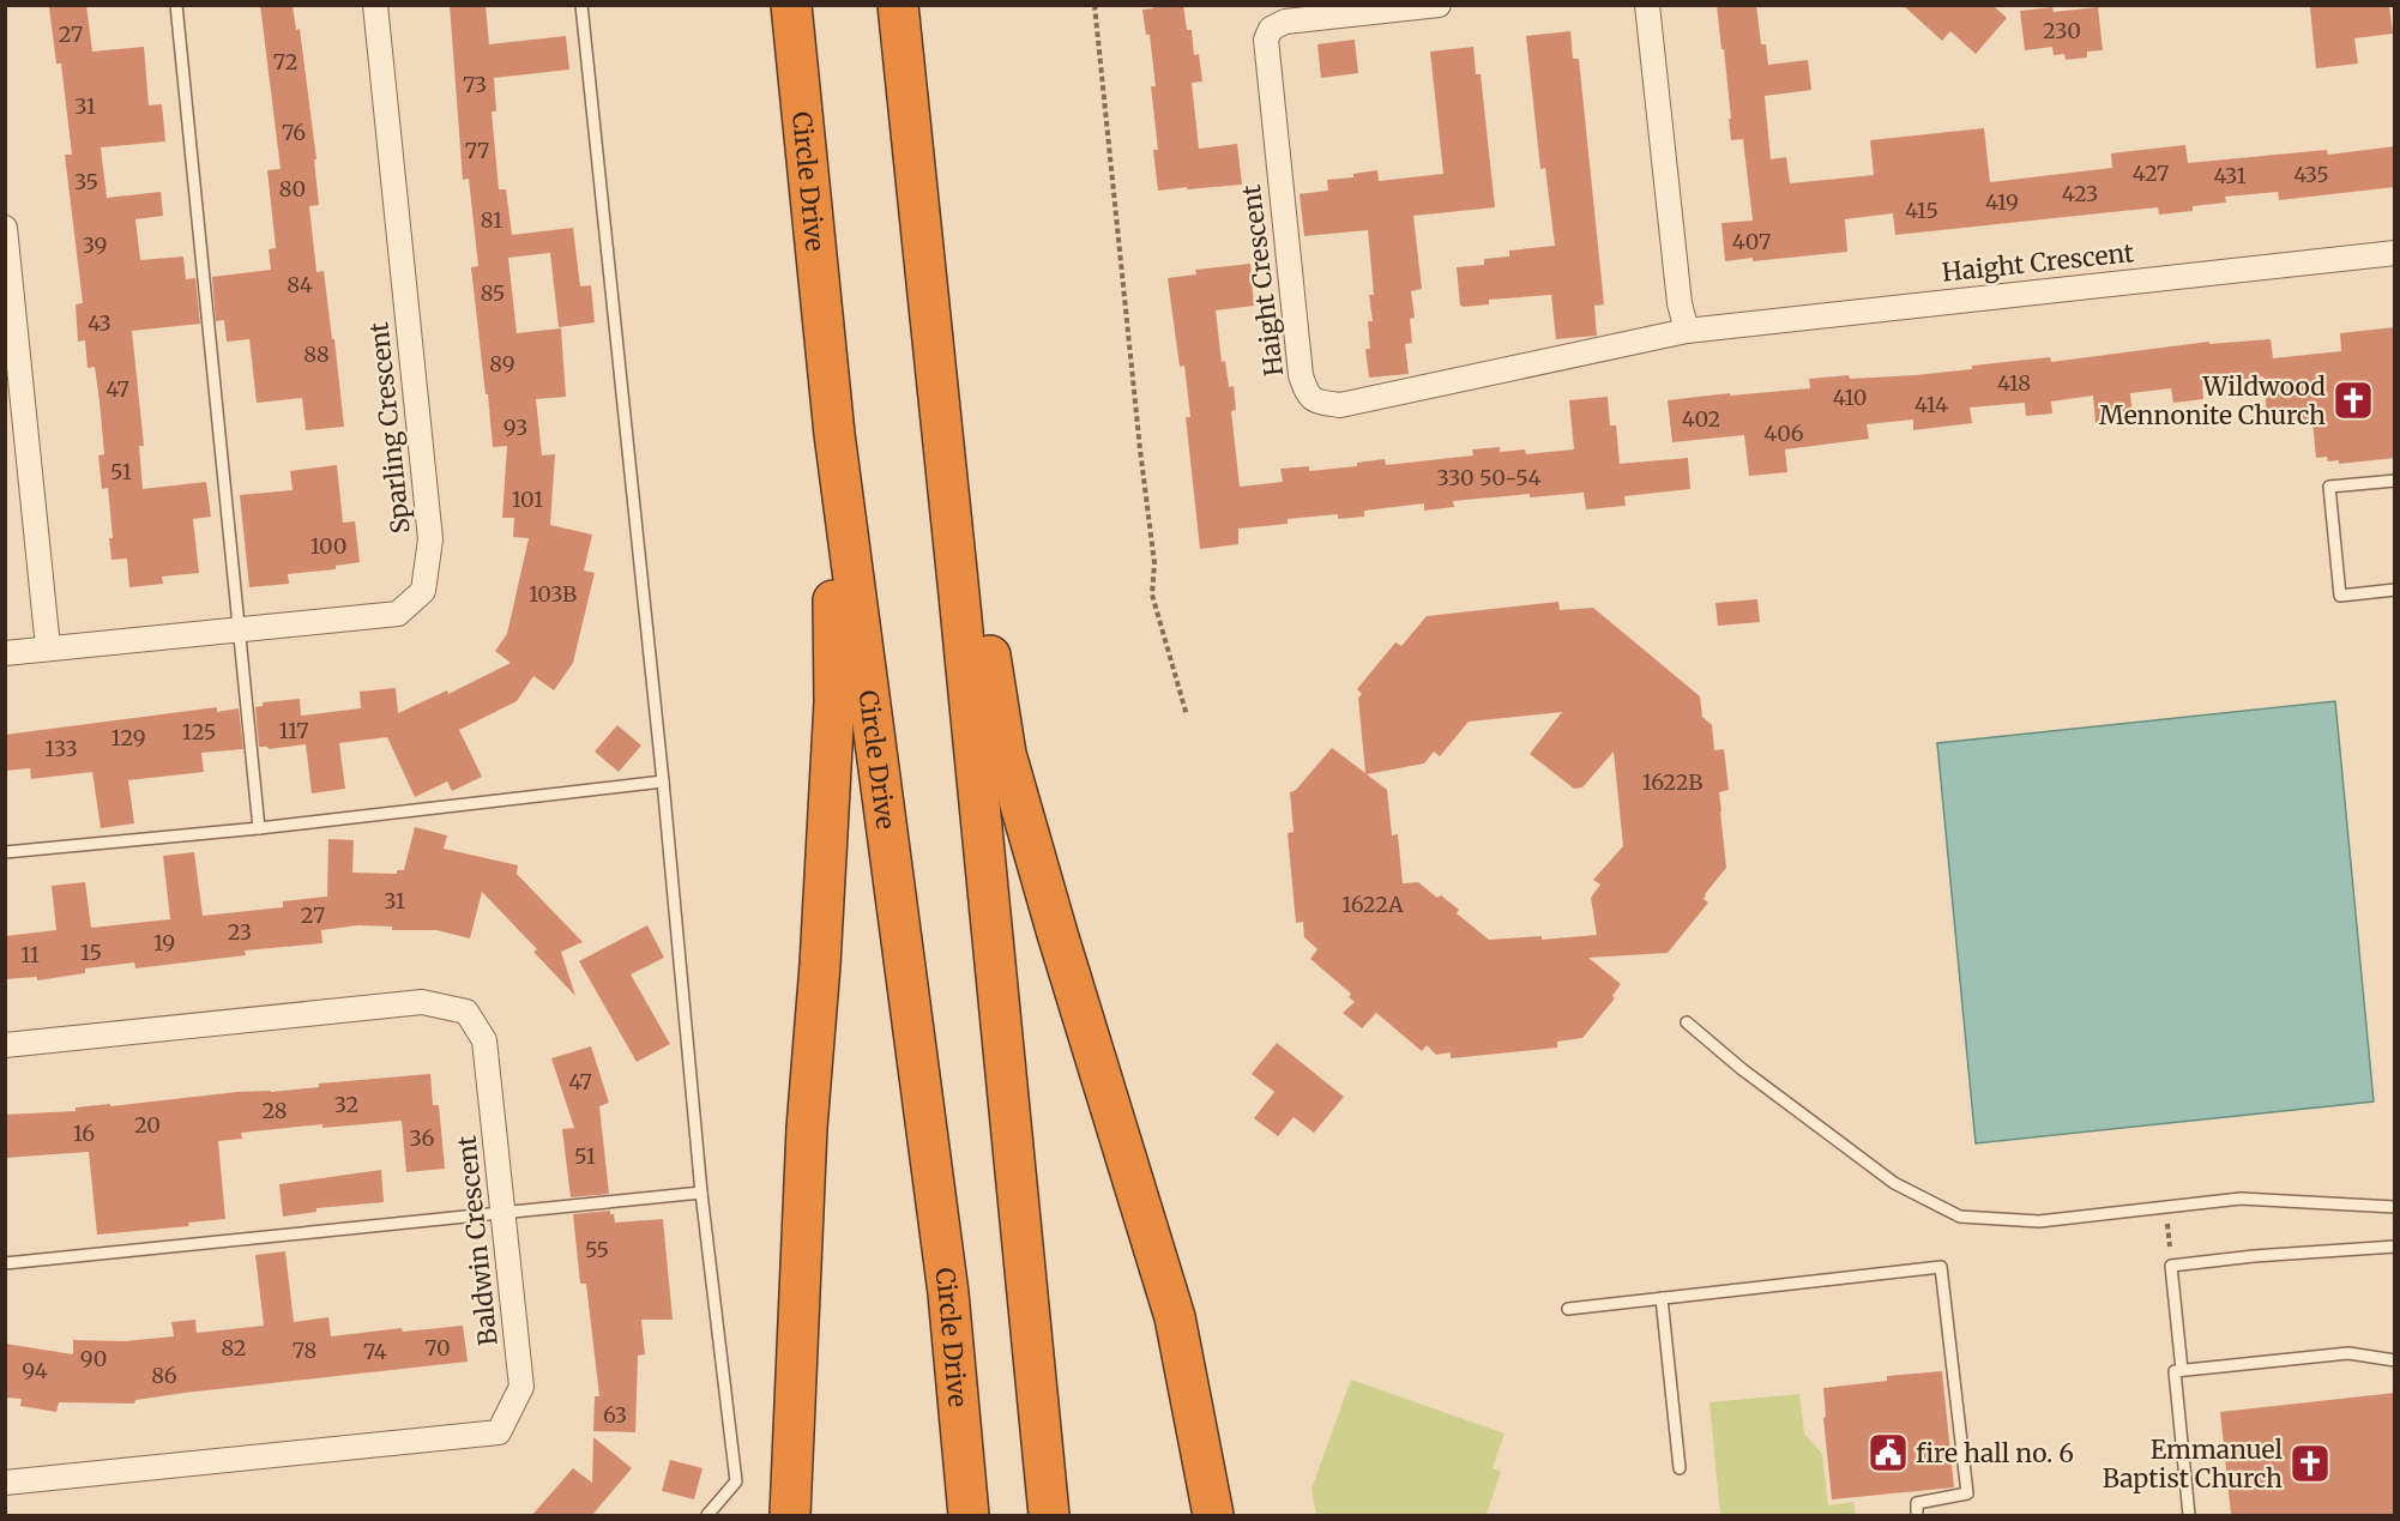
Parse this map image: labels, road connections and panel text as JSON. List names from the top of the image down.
{
  "streets": {
    "highway": ["Circle Drive"],
    "street": ["Haight Crescent", "Sparling Crescent", "Baldwin Crescent"]
  },
  "places": {
    "church": ["Wildwood Mennonite Church", "Emmanuel Baptist Church"],
    "public building": ["fire hall no. 6"]
  },
  "house_numbers": [
    "230",
    "27",
    "72",
    "73",
    "31",
    "76",
    "77",
    "427",
    "435",
    "431",
    "35",
    "80",
    "423",
    "419",
    "415",
    "81",
    "407",
    "39",
    "84",
    "85",
    "43",
    "88",
    "89",
    "418",
    "47",
    "410",
    "414",
    "402",
    "93",
    "406",
    "51",
    "330 50-54",
    "101",
    "100",
    "103B",
    "117",
    "125",
    "129",
    "133",
    "1622B",
    "31",
    "1622A",
    "27",
    "23",
    "19",
    "15",
    "11",
    "47",
    "32",
    "28",
    "20",
    "16",
    "36",
    "51",
    "55",
    "82",
    "70",
    "78",
    "74",
    "90",
    "94",
    "86",
    "63"
  ]
}
